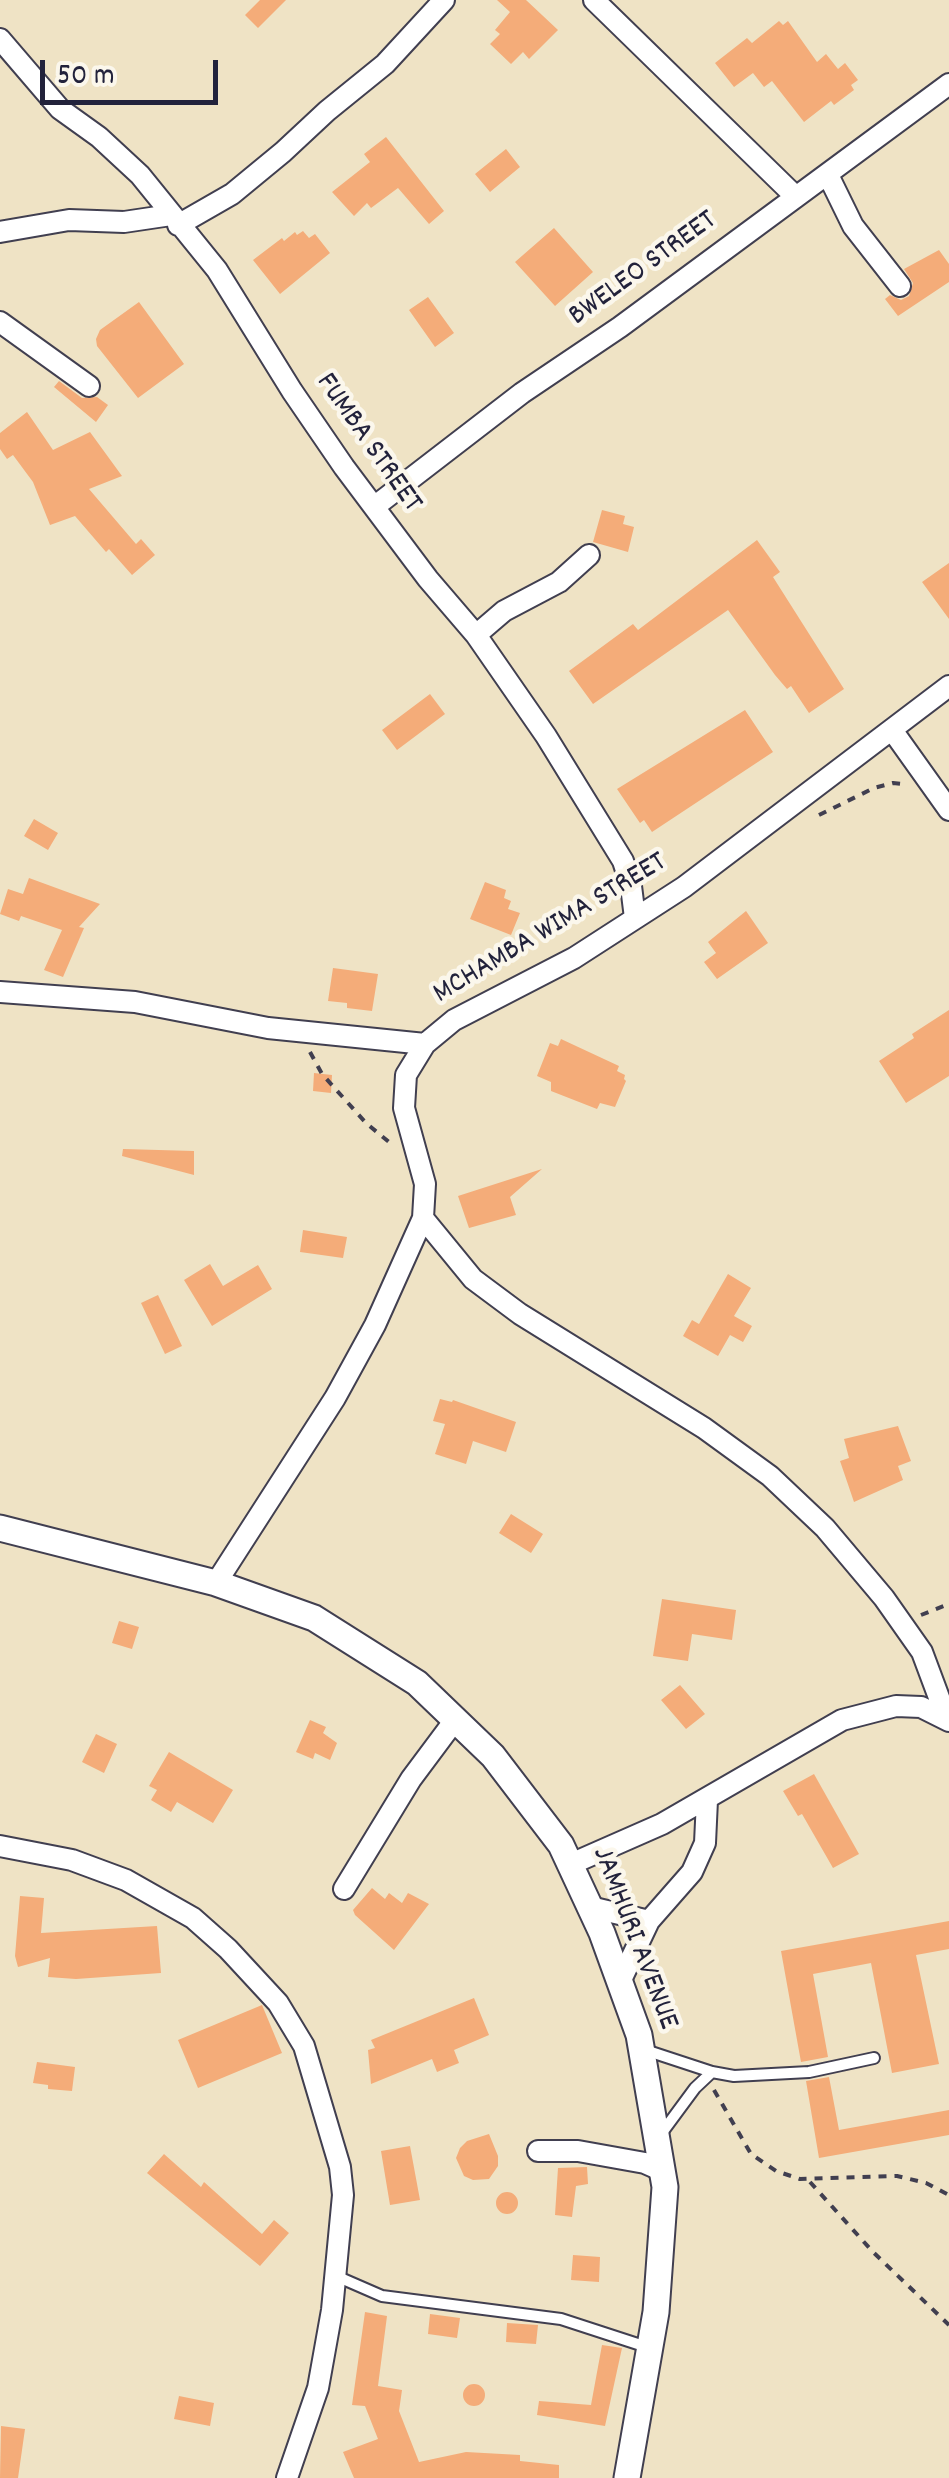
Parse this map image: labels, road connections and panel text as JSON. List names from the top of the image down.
{
  "streets": {
    "street": [
      "BWELEO STREET",
      "FUMBA STREET",
      "MCHAMBA WIMA STREET",
      "JAMHURI AVENUE"
    ]
  },
  "crossings": [
    ["BWELEO STREET", "FUMBA STREET"],
    ["FUMBA STREET", "MCHAMBA WIMA STREET"],
    ["MCHAMBA WIMA STREET", "JAMHURI AVENUE"]
  ],
  "scale_bar": "50 m"
}
